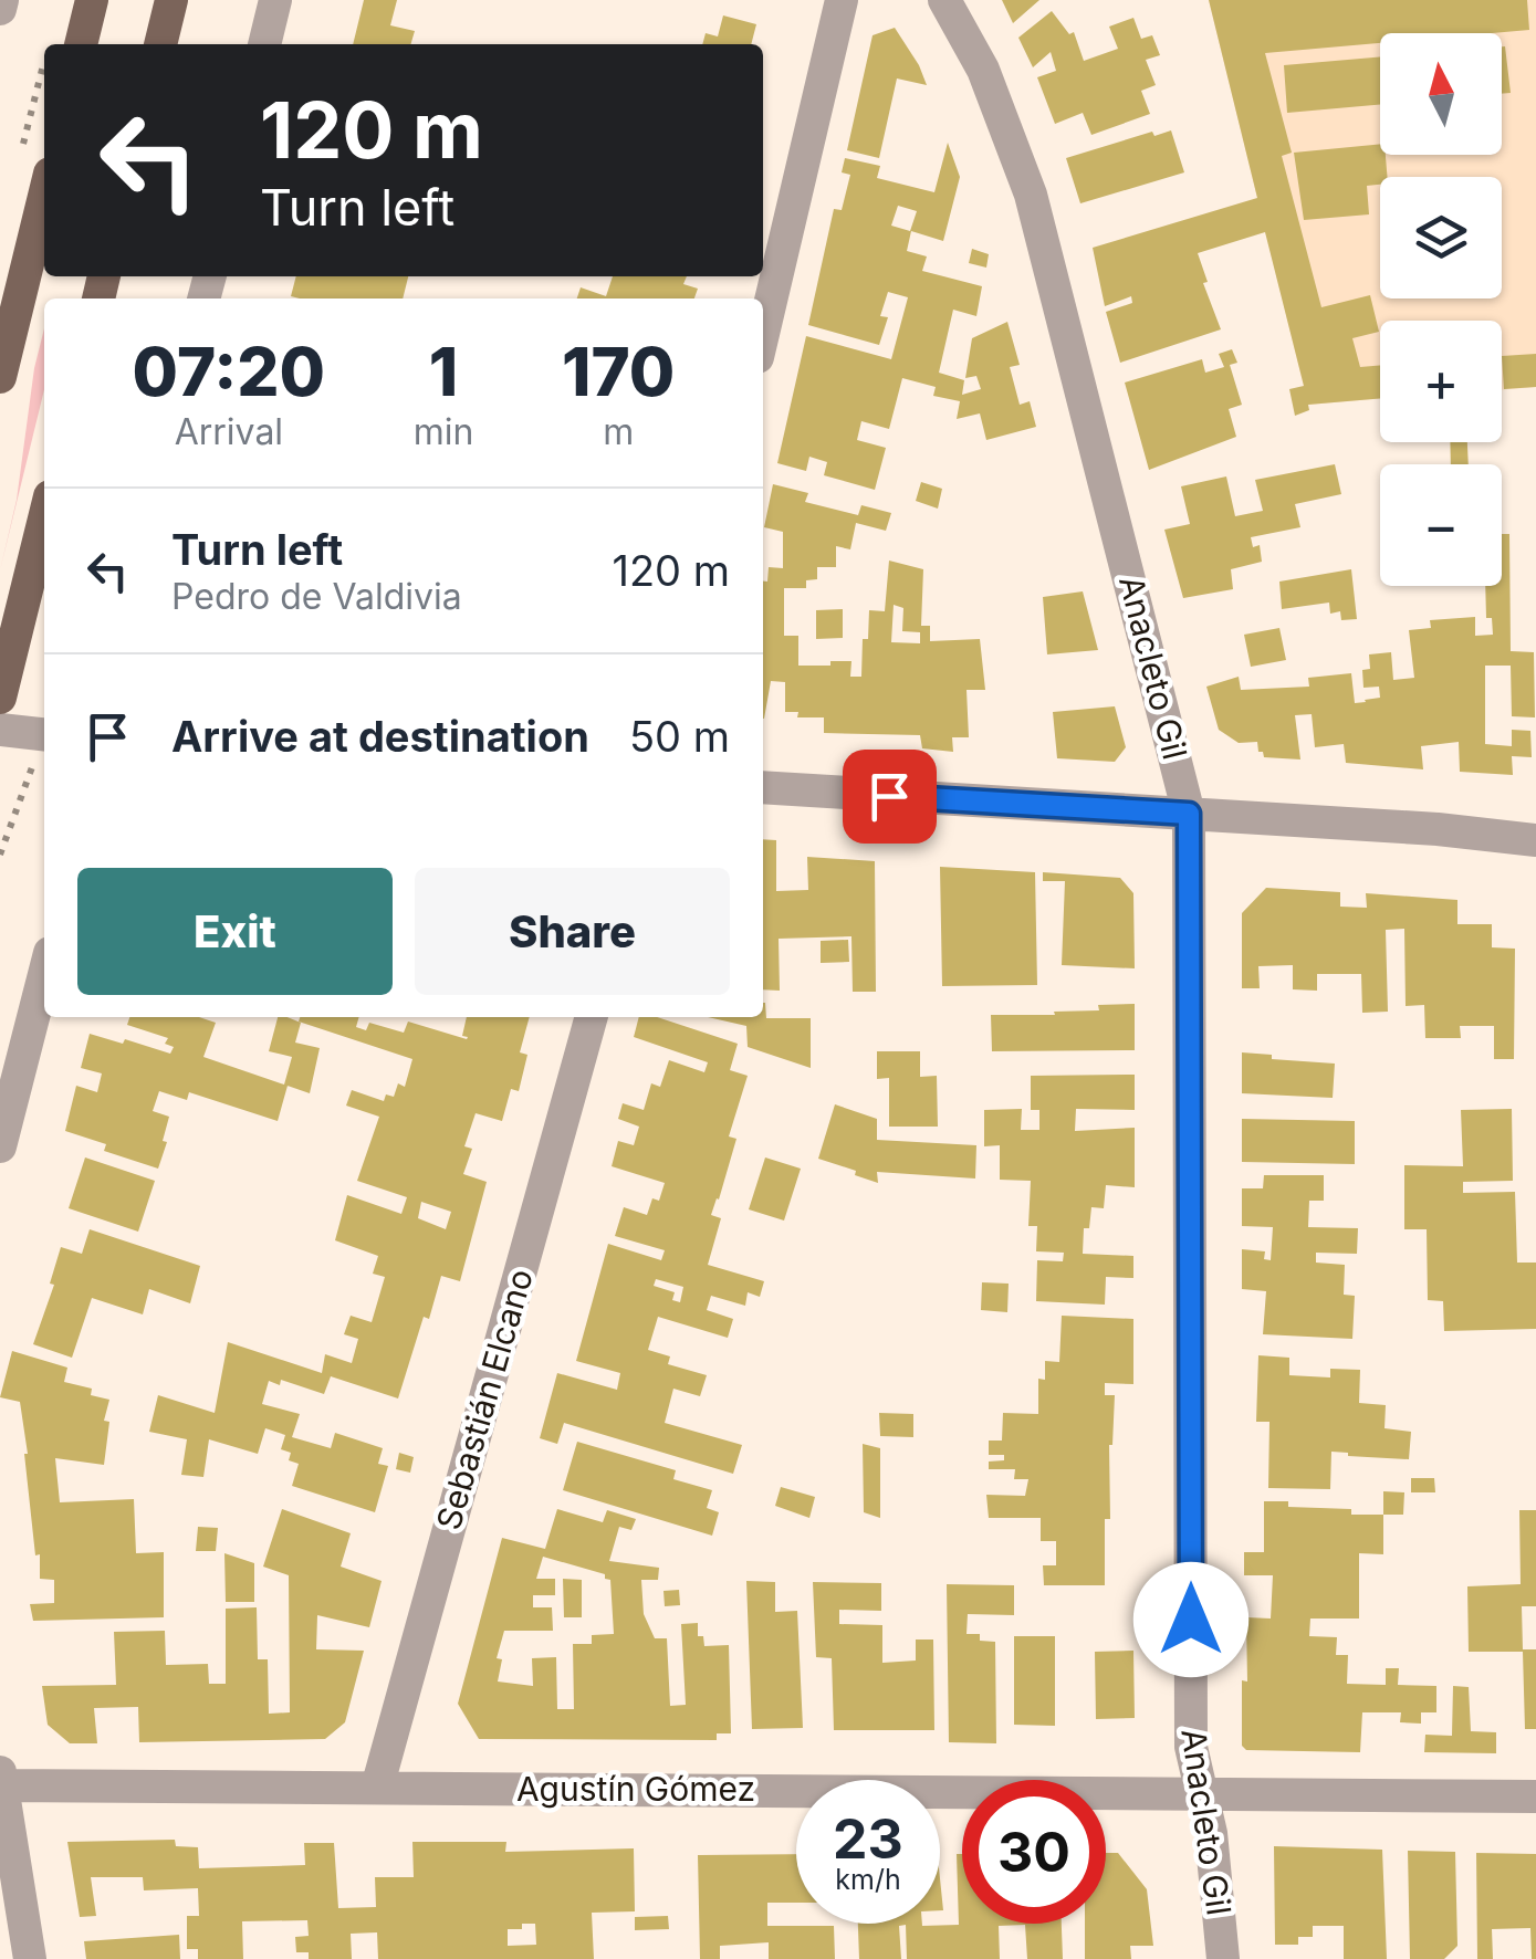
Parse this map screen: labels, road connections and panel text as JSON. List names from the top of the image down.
{
  "streets": {
    "street": ["Anacleto Gil", "Sebastián Elcano", "Agustín Gómez"]
  },
  "crossings": [
    ["Anacleto Gil", "Agustín Gómez"],
    ["Sebastián Elcano", "Agustín Gómez"]
  ],
  "north": "top",
  "page": {
    "map_buttons": ["+", "−"],
    "turn": ["120 m", "Turn left"],
    "eta": [
      "07:20",
      "Arrival",
      "1",
      "min",
      "170",
      "m"
    ],
    "list": [
      {
        "name": "Turn left",
        "note": "Pedro de Valdivia",
        "value": "120 m"
      },
      {
        "name": "Arrive at destination",
        "value": "50 m"
      }
    ],
    "buttons": ["Exit", "Share"],
    "speed": "23 km/h",
    "limit": "30"
  }
}
